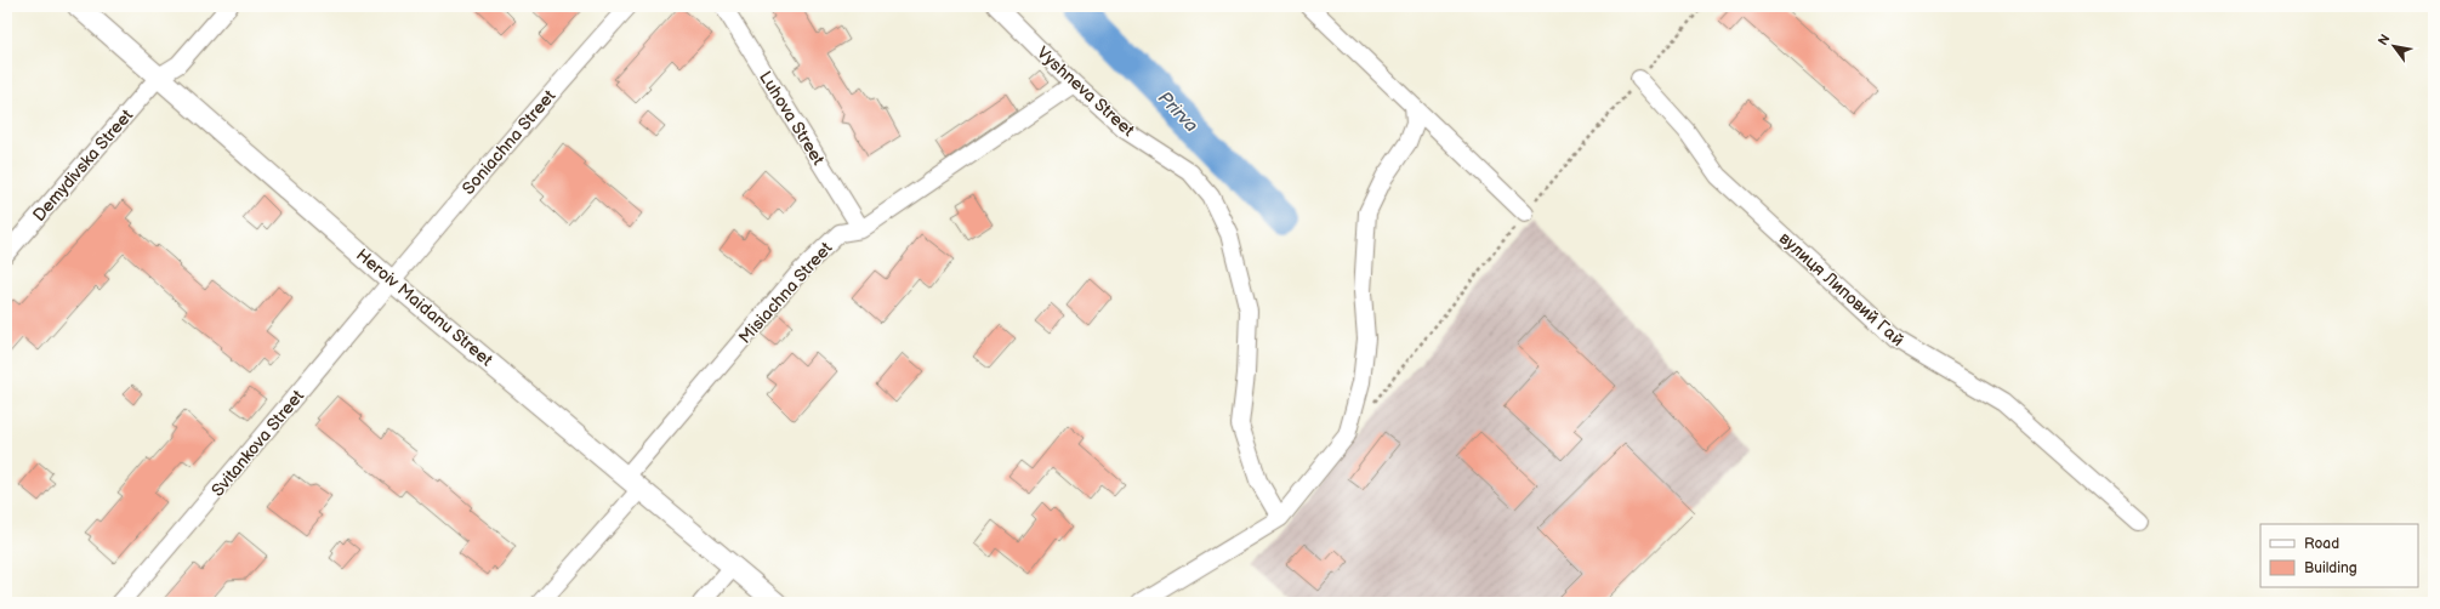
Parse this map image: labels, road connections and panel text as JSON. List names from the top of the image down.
{
  "streets": {
    "street": [
      "Vyshneva Street",
      "Luhova Street",
      "Soniachna Street",
      "Demydivska Street",
      "вулиця Липовий Гай",
      "Misiachna Street",
      "Heroiv Maidanu Street",
      "Svitankova Street"
    ]
  },
  "crossings": [
    ["Vyshneva Street", "Misiachna Street"],
    ["Luhova Street", "Misiachna Street"],
    ["Soniachna Street", "Heroiv Maidanu Street"],
    ["Soniachna Street", "Svitankova Street"],
    ["Demydivska Street", "Heroiv Maidanu Street"],
    ["Misiachna Street", "Heroiv Maidanu Street"],
    ["Heroiv Maidanu Street", "Svitankova Street"]
  ],
  "water": ["Prirva"],
  "legend": ["Road", "Building"],
  "north": "top left"
}
